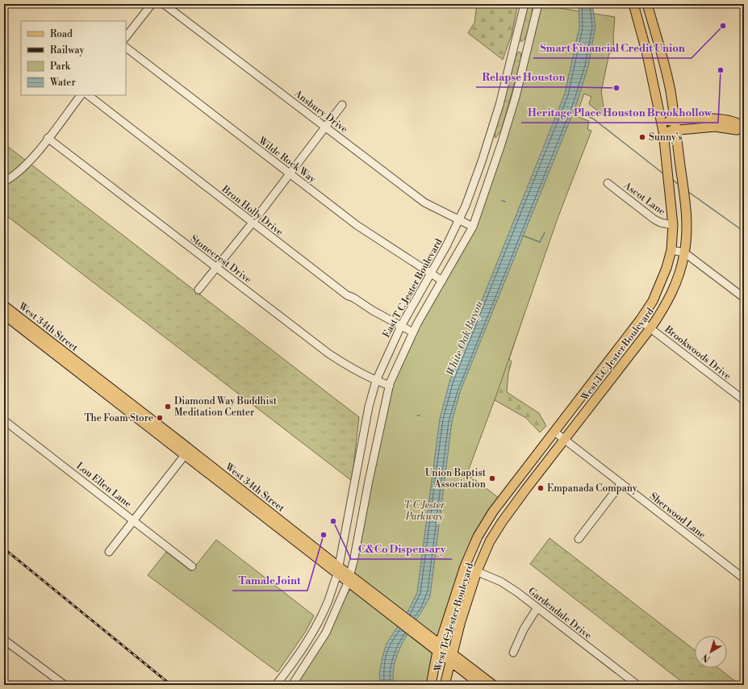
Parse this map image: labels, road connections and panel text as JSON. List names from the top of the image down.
{
  "streets": {
    "main road": ["West 34th Street", "West T C Jester Boulevard"],
    "street": [
      "Ansbury Drive",
      "Wilde Rock Way",
      "Ascot Lane",
      "Bron Holly Drive",
      "Stonecrest Drive",
      "East T C Jester Boulevard",
      "Brookwoods Drive",
      "Lou Ellen Lane",
      "Sherwood Lane",
      "Gardendale Drive"
    ]
  },
  "crossings": [
    ["Ansbury Drive", "East T C Jester Boulevard"],
    ["Wilde Rock Way", "East T C Jester Boulevard"],
    ["Ascot Lane", "West T C Jester Boulevard"],
    ["Bron Holly Drive", "East T C Jester Boulevard"],
    ["Stonecrest Drive", "East T C Jester Boulevard"],
    ["East T C Jester Boulevard", "West 34th Street"],
    ["West 34th Street", "West T C Jester Boulevard"],
    ["Brookwoods Drive", "West T C Jester Boulevard"],
    ["West T C Jester Boulevard", "Sherwood Lane"],
    ["West T C Jester Boulevard", "Gardendale Drive"]
  ],
  "water": ["White Oak Bayou"],
  "parks": ["T C Jester Parkway"],
  "places": [
    "Smart Financial Credit Union",
    "Heritage Place Houston Brookhollow",
    "Relapse Houston",
    "Sunny's",
    "Diamond Way Buddhist Meditation Center",
    "The Foam Store",
    "Union Baptist Association",
    "Empanada Company",
    "C&Co Dispensary",
    "Tamale Joint"
  ],
  "legend": [
    "Road",
    "Railway",
    "Park",
    "Water"
  ],
  "north": "bottom left"
}
